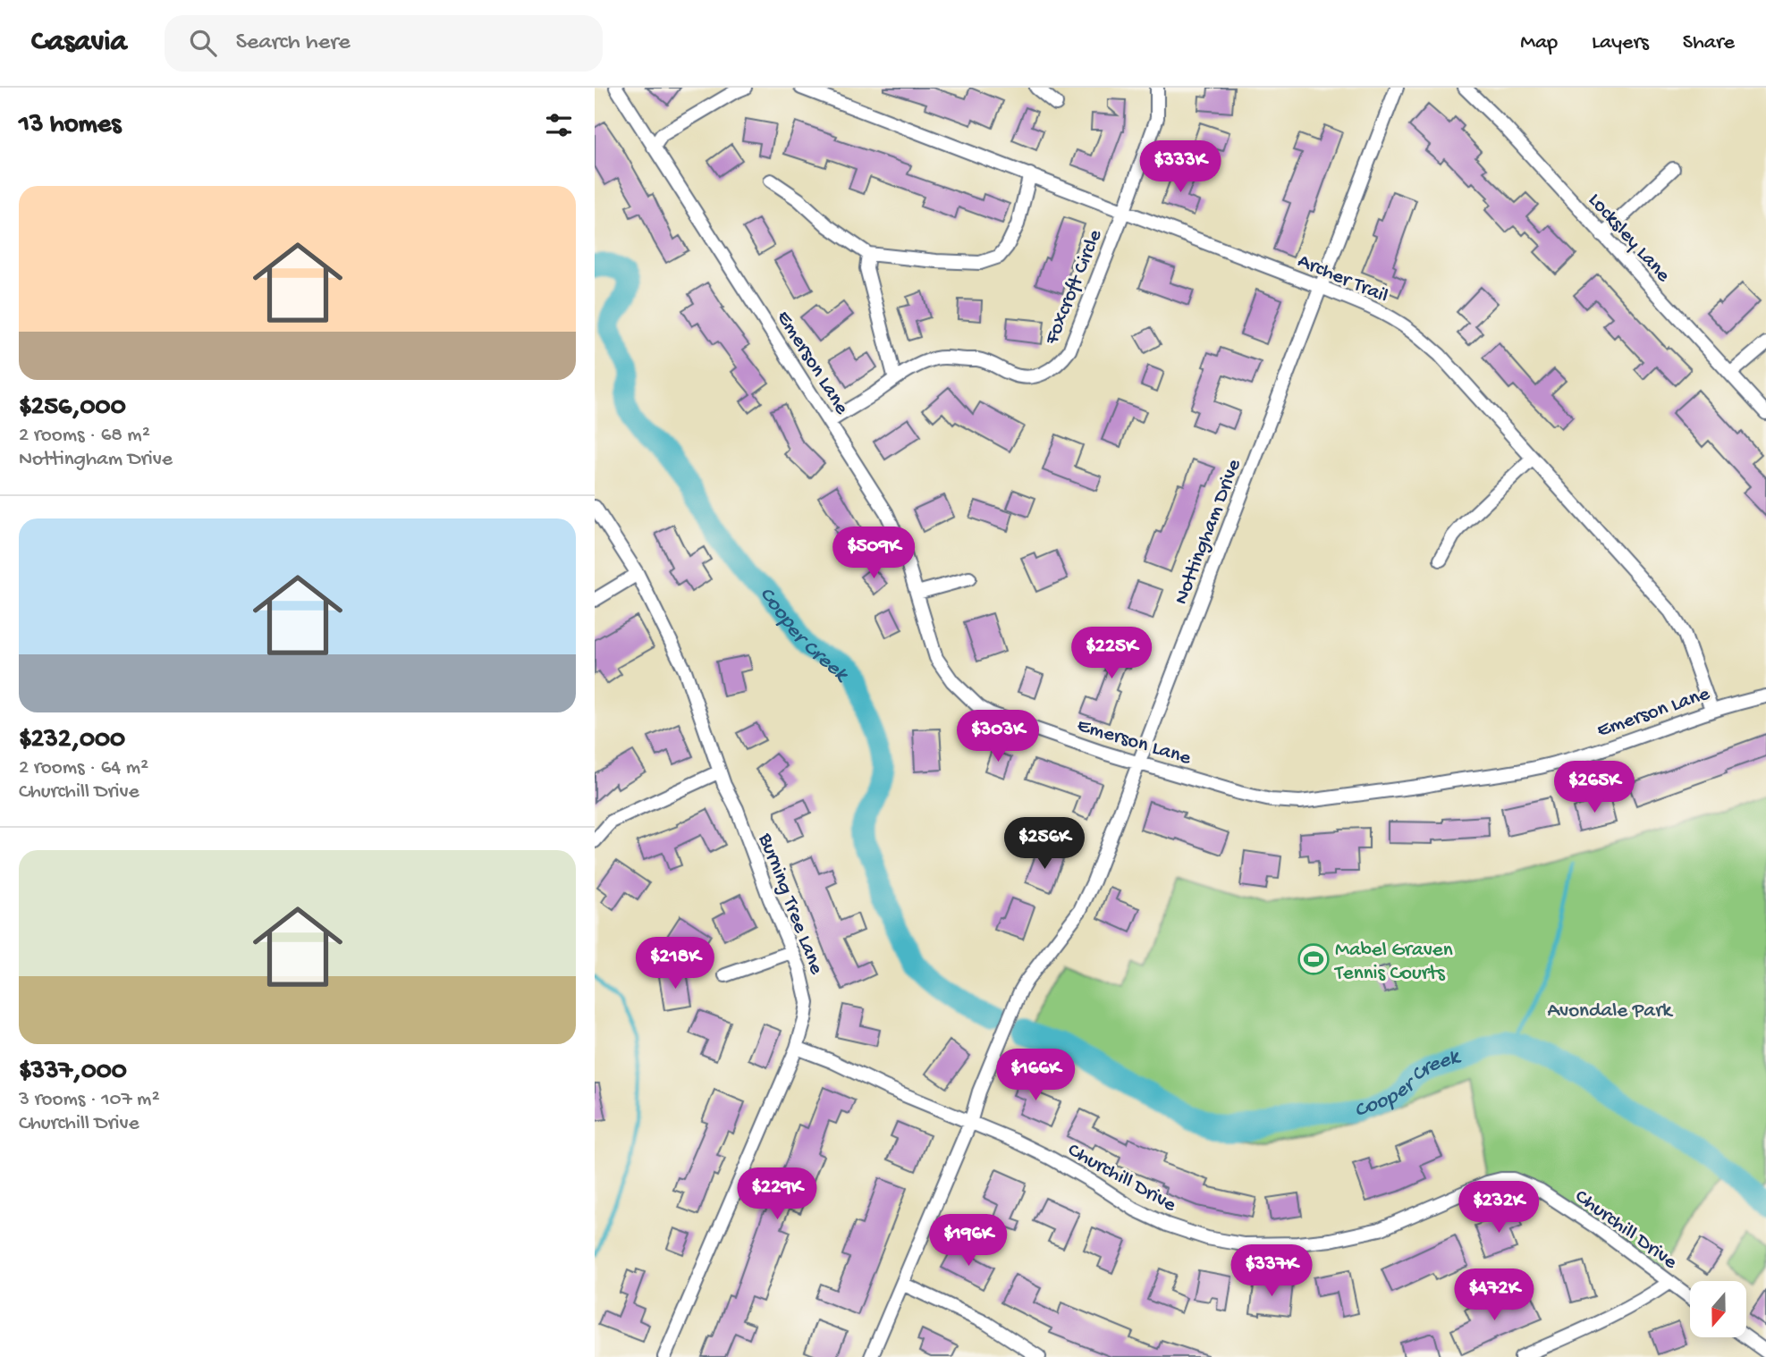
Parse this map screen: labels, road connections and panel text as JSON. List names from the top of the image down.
{
  "streets": {
    "street": [
      "Locksley Lane",
      "Archer Trail",
      "Foxcroft Circle",
      "Emerson Lane",
      "Nottingham Drive",
      "Burning Tree Lane",
      "Churchill Drive"
    ]
  },
  "crossings": [
    ["Archer Trail", "Foxcroft Circle"],
    ["Archer Trail", "Emerson Lane"],
    ["Archer Trail", "Nottingham Drive"],
    ["Foxcroft Circle", "Emerson Lane"],
    ["Emerson Lane", "Nottingham Drive"],
    ["Nottingham Drive", "Churchill Drive"],
    ["Burning Tree Lane", "Churchill Drive"]
  ],
  "water": ["Cooper Creek"],
  "parks": ["Avondale Park"],
  "places": {
    "sports": ["Mabel Graven Tennis Courts"]
  },
  "north": "bottom",
  "page": {
    "header": "Casavia",
    "search": "Search here",
    "nav": ["Map", "Layers", "Share"],
    "heading": "13 homes",
    "price": [
      "$333K",
      "$509K",
      "$225K",
      "$303K",
      "$265K",
      "$256K",
      "$218K",
      "$166K",
      "$229K",
      "$232K",
      "$196K",
      "$337K",
      "$472K"
    ],
    "list": [
      {
        "name": "$256,000",
        "note": "2 rooms · 68 m² · Nottingham Drive"
      },
      {
        "name": "$232,000",
        "note": "2 rooms · 64 m² · Churchill Drive"
      },
      {
        "name": "$337,000",
        "note": "3 rooms · 107 m² · Churchill Drive"
      }
    ]
  }
}
